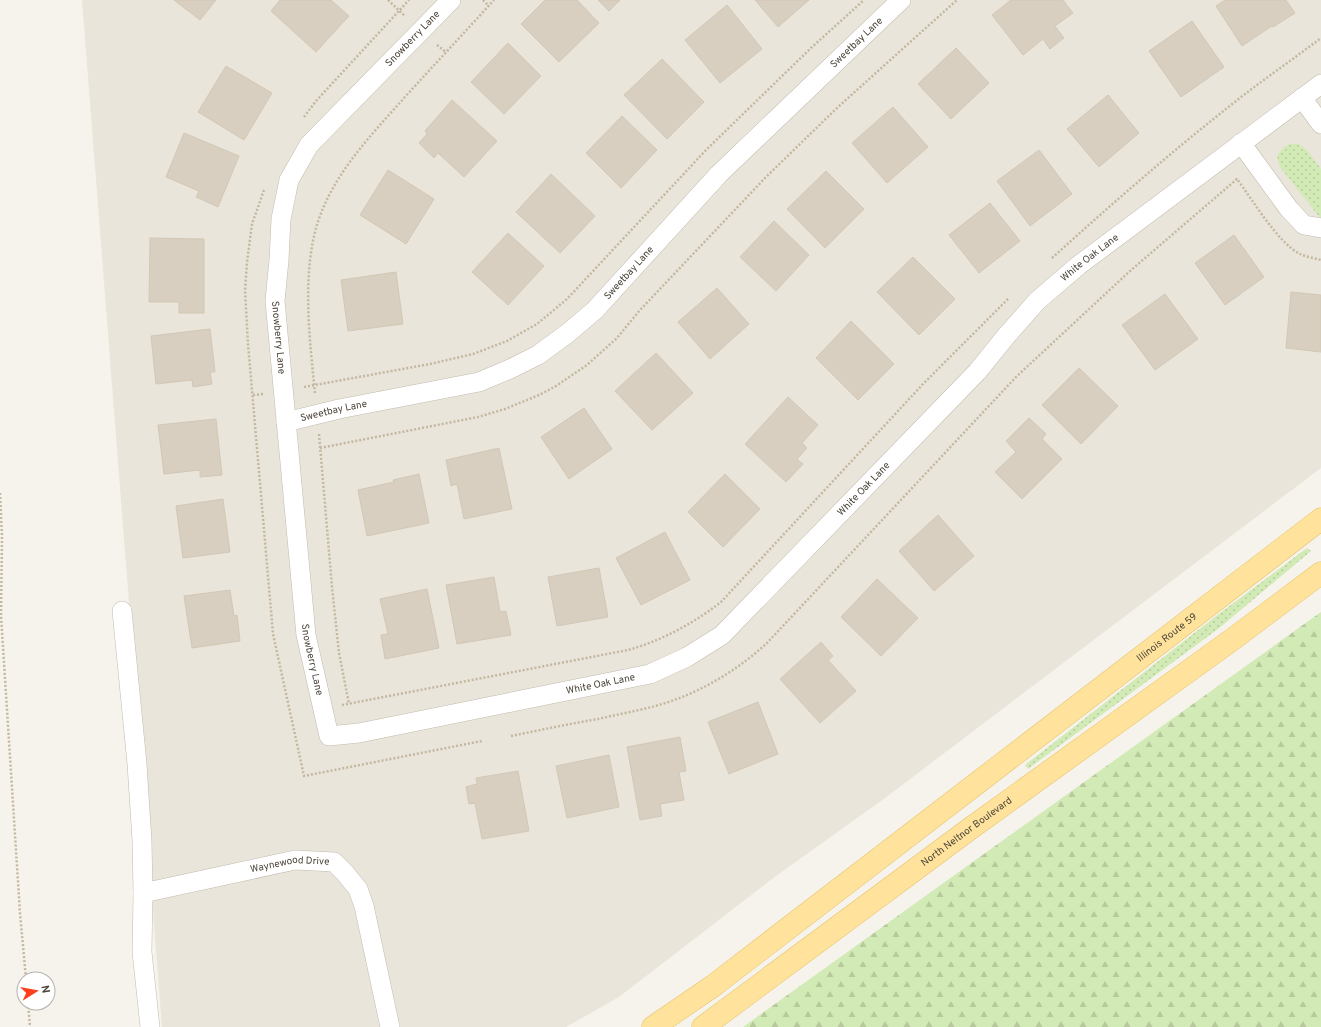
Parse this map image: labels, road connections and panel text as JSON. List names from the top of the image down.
{
  "streets": {
    "main road": ["Illinois Route 59", "North Neltnor Boulevard"],
    "street": [
      "Snowberry Lane",
      "Sweetbay Lane",
      "White Oak Lane",
      "Waynewood Drive"
    ]
  },
  "crossings": [
    ["Snowberry Lane", "Sweetbay Lane"],
    ["Snowberry Lane", "White Oak Lane"]
  ],
  "north": "right"
}
